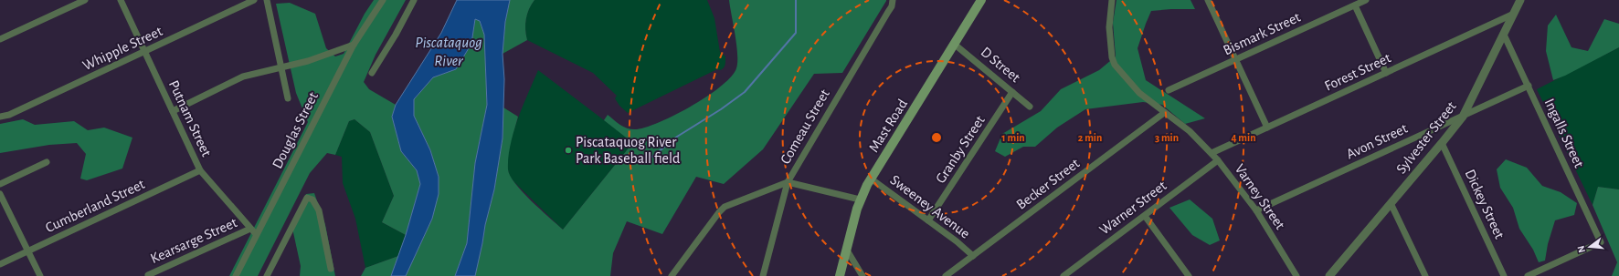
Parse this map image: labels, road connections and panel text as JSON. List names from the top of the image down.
{
  "streets": {
    "main road": ["Mast Road"],
    "street": [
      "Bismark Street",
      "Whipple Street",
      "D Street",
      "Forest Street",
      "Putnam Street",
      "Comeau Street",
      "Douglas Street",
      "Ingalls Street",
      "Sylvester Street",
      "Avon Street",
      "Granby Street",
      "Becker Street",
      "Varney Street",
      "Dickey Street",
      "Cumberland Street",
      "Sweeney Avenue",
      "Warner Street",
      "Kearsarge Street"
    ]
  },
  "crossings": [
    ["Whipple Street", "Putnam Street"],
    ["D Street", "Mast Road"],
    ["D Street", "Granby Street"],
    ["Forest Street", "Sylvester Street"],
    ["Forest Street", "Varney Street"],
    ["Putnam Street", "Douglas Street"],
    ["Putnam Street", "Cumberland Street"],
    ["Putnam Street", "Kearsarge Street"],
    ["Mast Road", "Sweeney Avenue"],
    ["Ingalls Street", "Sylvester Street"],
    ["Ingalls Street", "Avon Street"],
    ["Sylvester Street", "Avon Street"],
    ["Sylvester Street", "Dickey Street"],
    ["Avon Street", "Varney Street"],
    ["Granby Street", "Sweeney Avenue"],
    ["Becker Street", "Varney Street"],
    ["Becker Street", "Sweeney Avenue"],
    ["Varney Street", "Warner Street"]
  ],
  "water": ["Piscataquog River"],
  "places": ["Piscataquog River Park Baseball field"],
  "north": "left",
  "rings": [
    "1 min",
    "2 min",
    "3 min",
    "4 min"
  ]
}
